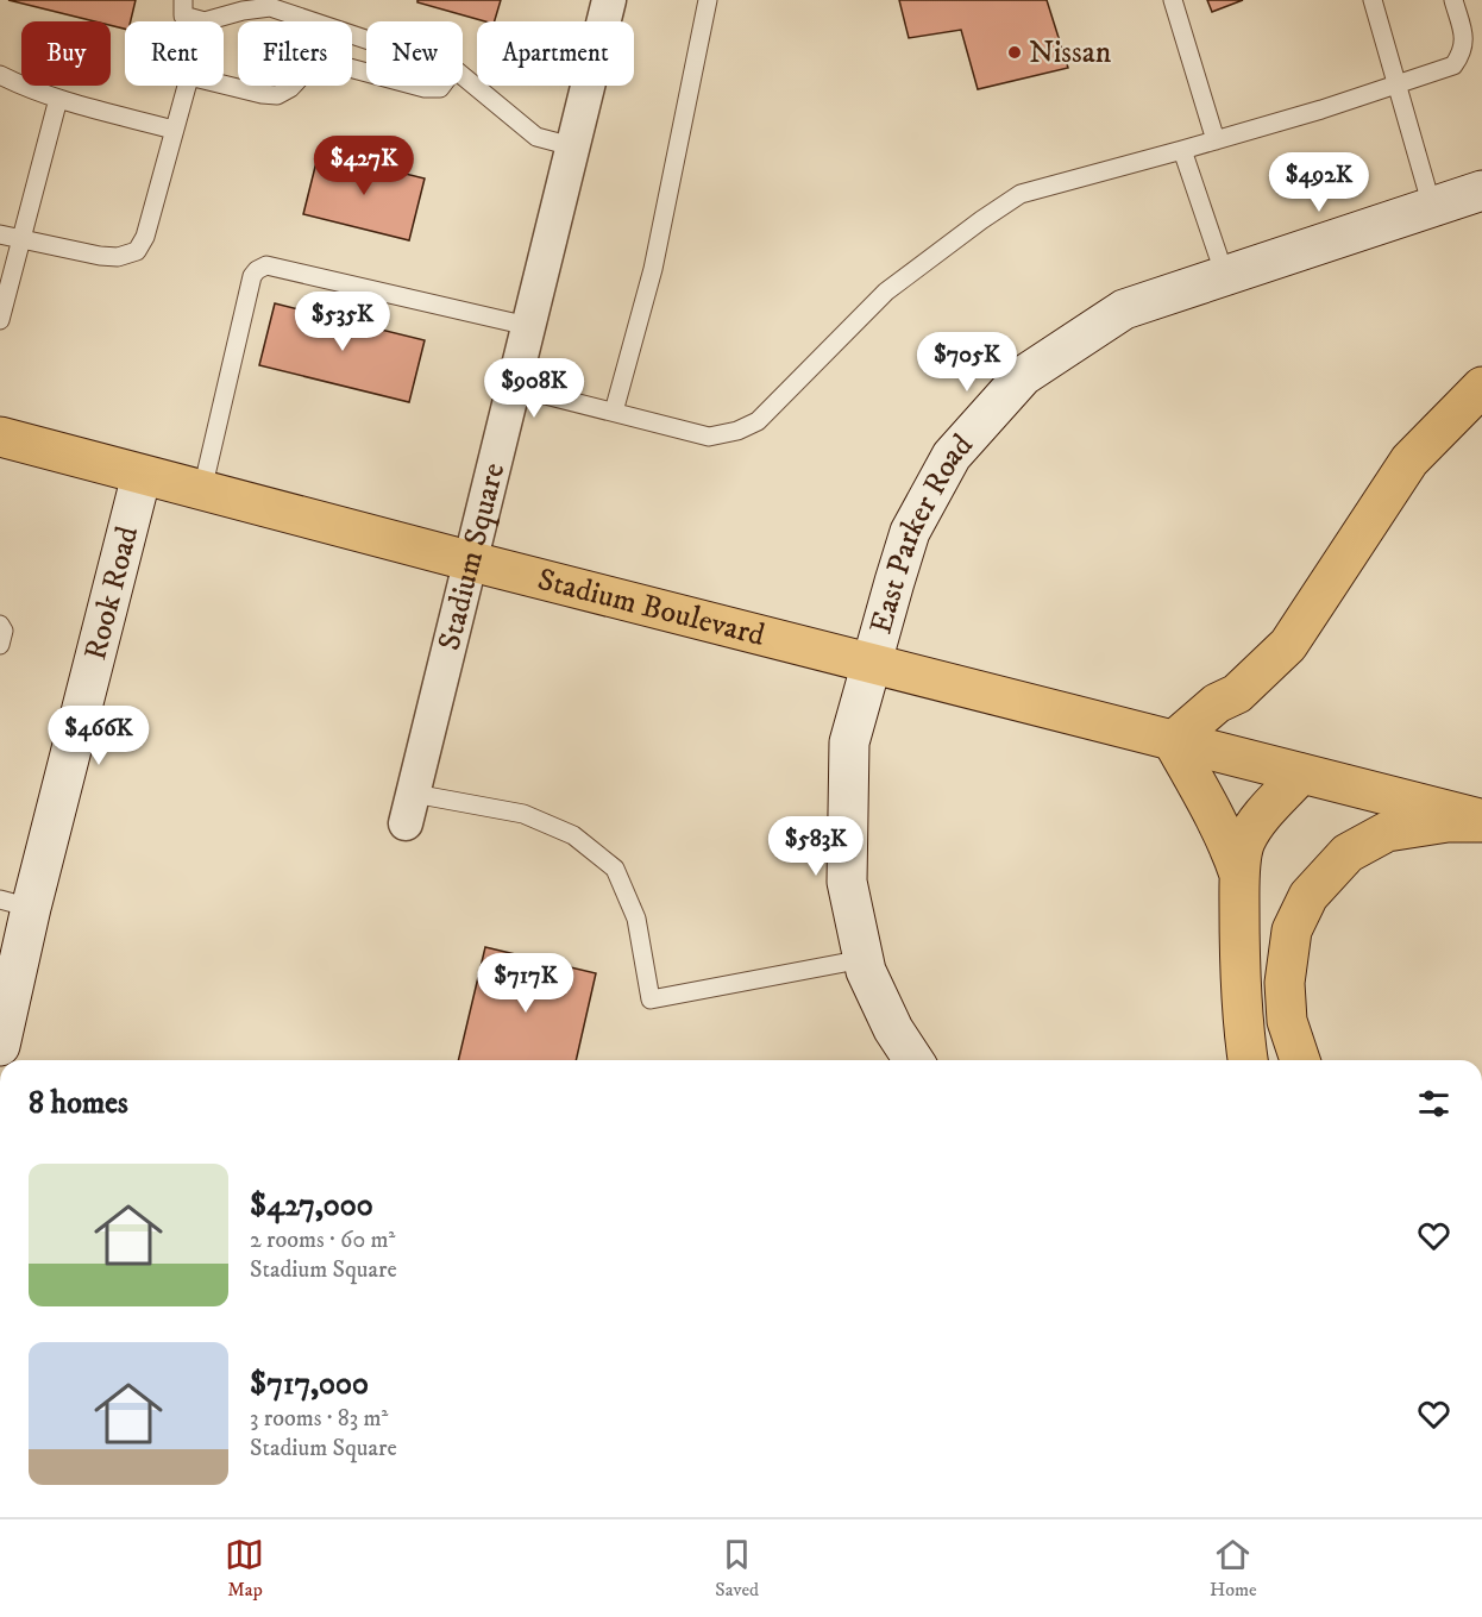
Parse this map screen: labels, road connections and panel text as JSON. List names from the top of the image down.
{
  "streets": {
    "main road": ["Stadium Boulevard"],
    "street": ["East Parker Road", "Stadium Square", "Rook Road"]
  },
  "crossings": [
    ["East Parker Road", "Stadium Boulevard"],
    ["Stadium Square", "Stadium Boulevard"],
    ["Rook Road", "Stadium Boulevard"]
  ],
  "places": ["Nissan"],
  "page": {
    "chip": [
      "Buy",
      "Rent",
      "Filters",
      "New",
      "Apartment"
    ],
    "price": [
      "$427K",
      "$492K",
      "$535K",
      "$705K",
      "$908K",
      "$466K",
      "$583K",
      "$717K"
    ],
    "heading": "8 homes",
    "list": [
      {
        "name": "$427,000",
        "note": "2 rooms · 60 m² · Stadium Square"
      },
      {
        "name": "$717,000",
        "note": "3 rooms · 83 m² · Stadium Square"
      }
    ],
    "tabs": ["Map", "Saved", "Home"]
  }
}
